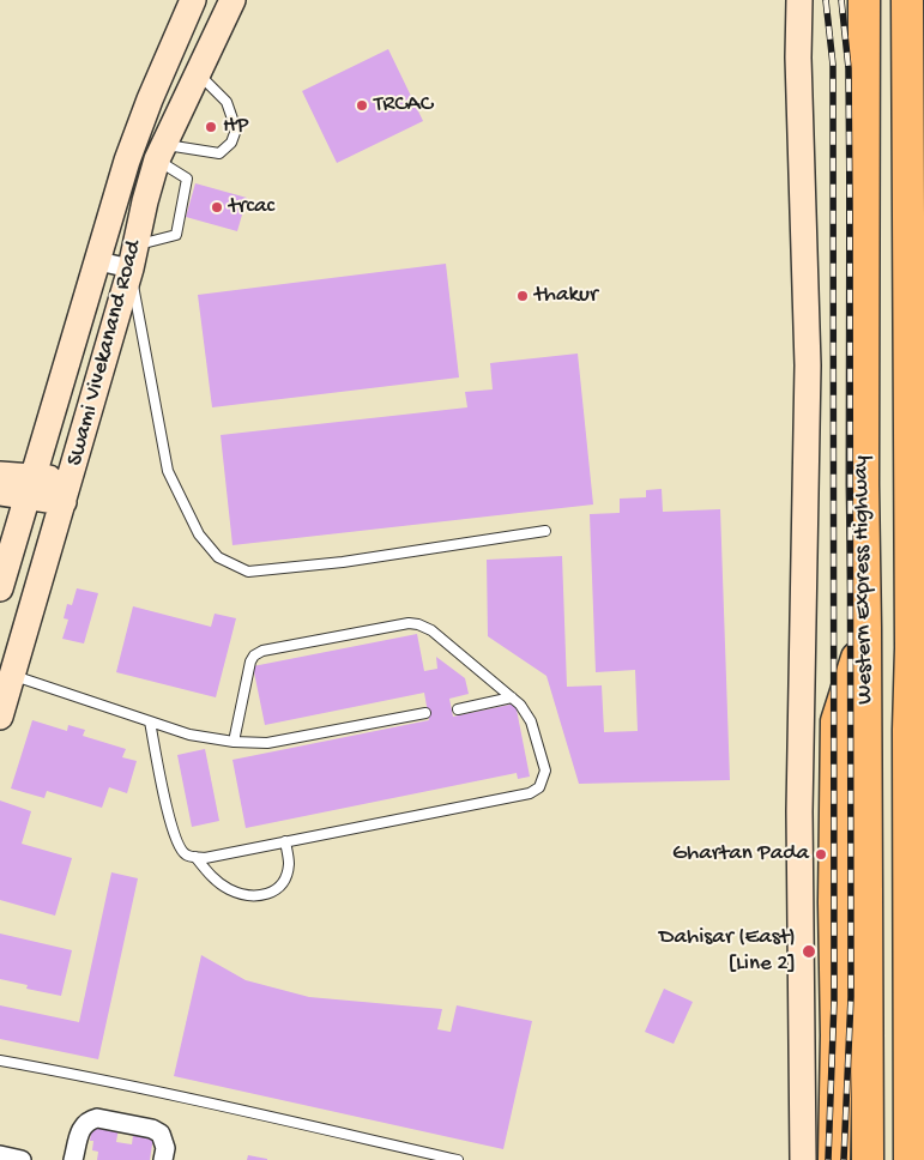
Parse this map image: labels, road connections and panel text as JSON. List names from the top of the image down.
{
  "streets": {
    "highway": ["Western Express Highway"],
    "main road": ["Swami Vivekanand Road"]
  },
  "places": [
    "TRCAC",
    "HP",
    "trcac",
    "thakur",
    "Ghartan Pada",
    "Dahisar (East) [Line 2]"
  ]
}
